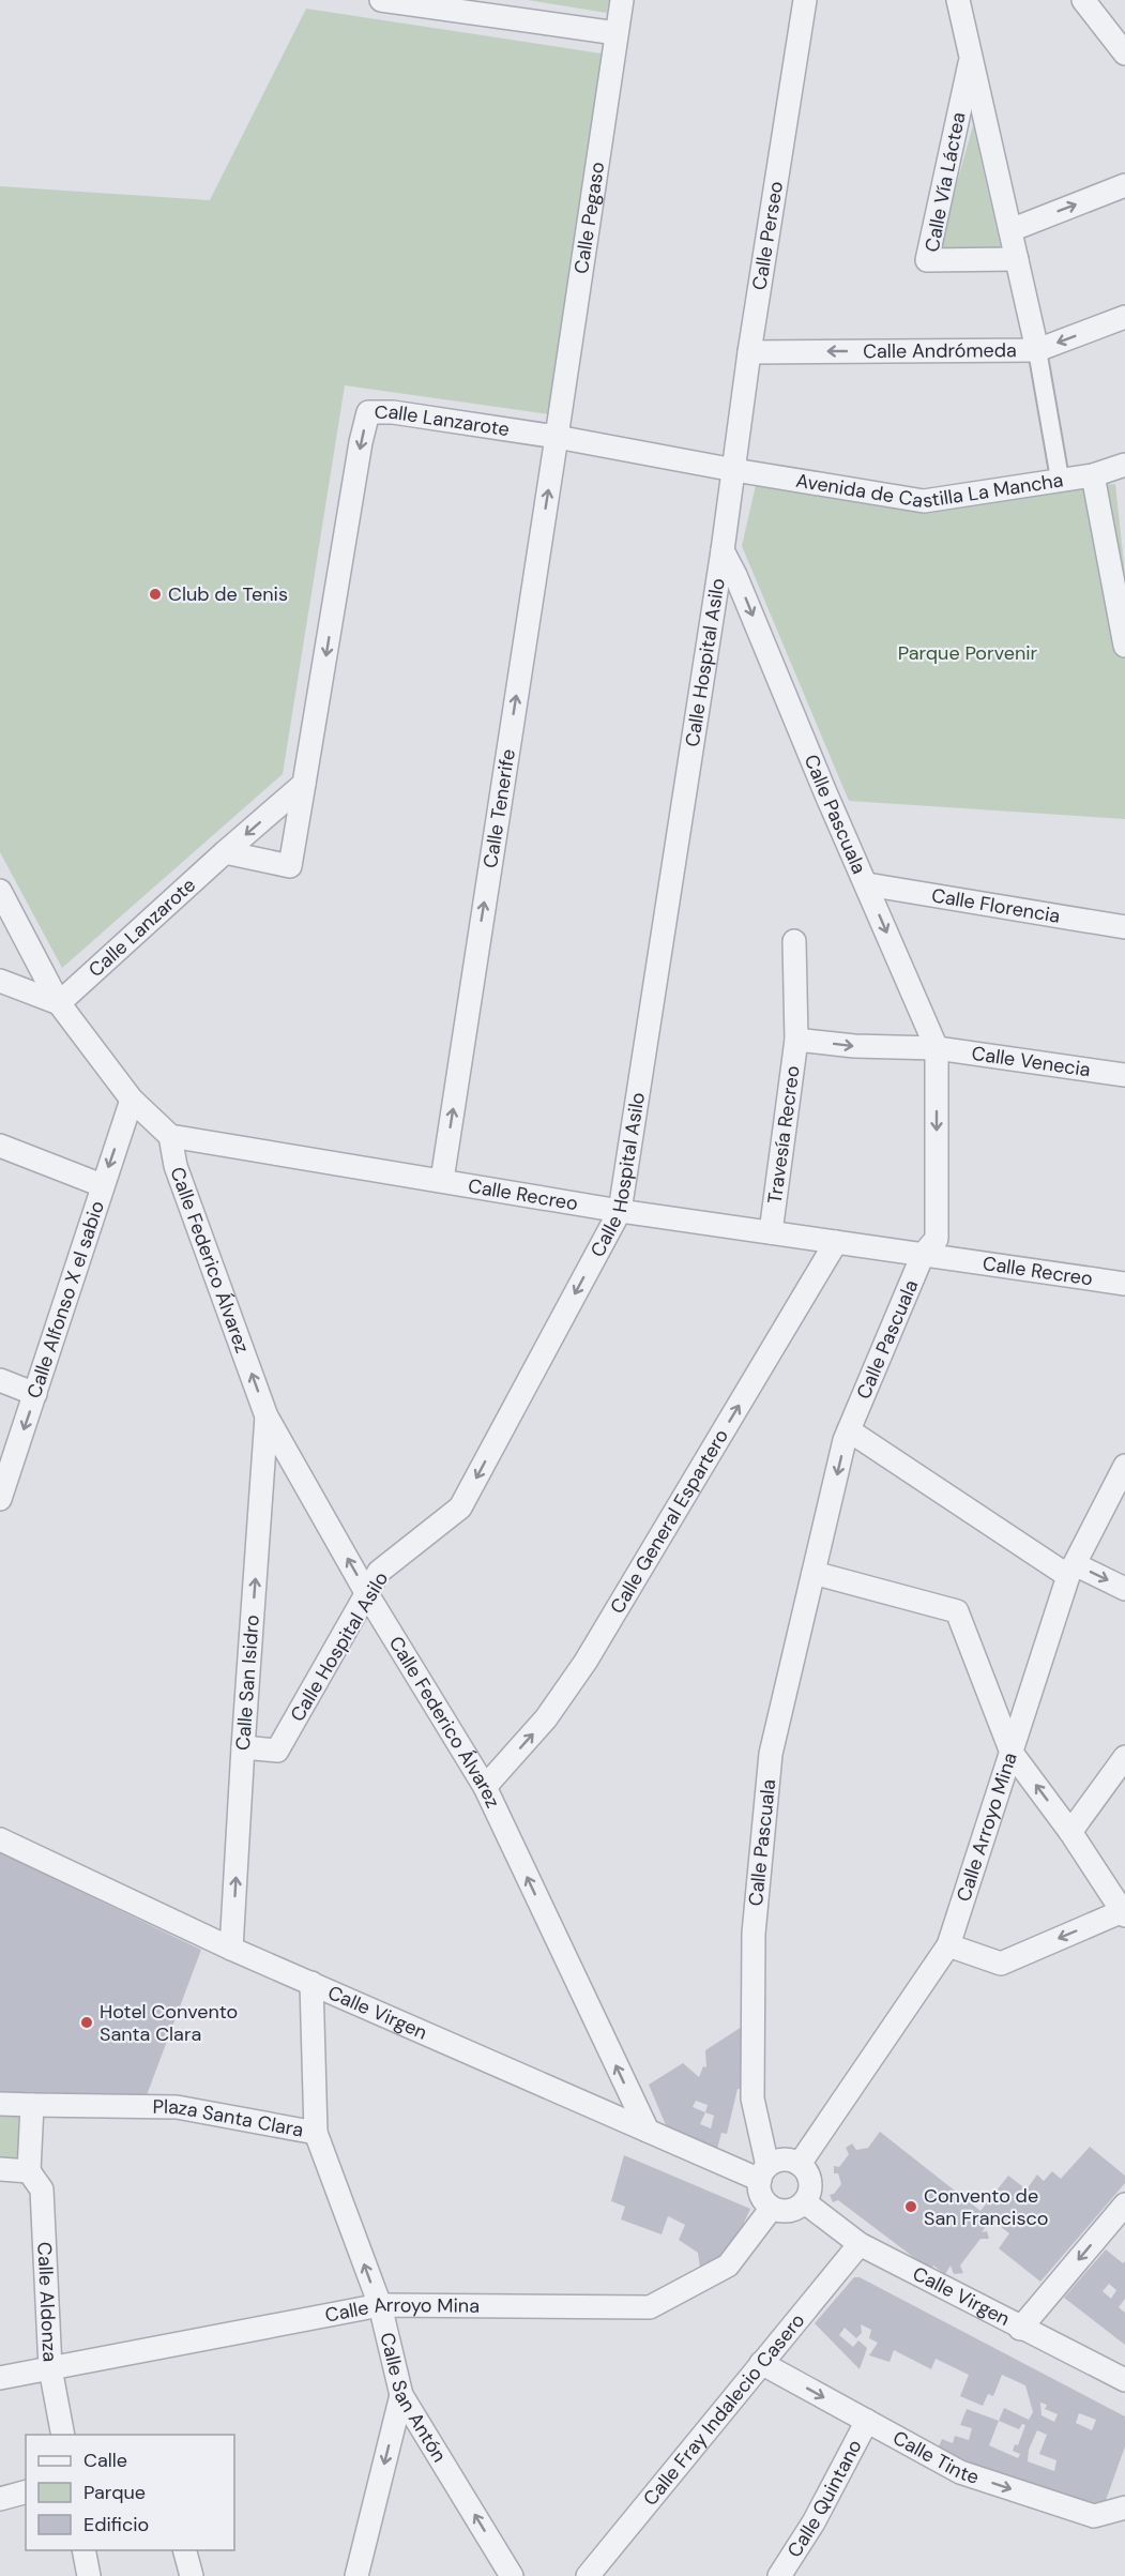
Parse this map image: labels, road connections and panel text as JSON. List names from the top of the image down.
{
  "streets": {
    "street": [
      "Calle Vía Láctea",
      "Calle Pegaso",
      "Calle Perseo",
      "Calle Andrómeda",
      "Calle Lanzarote",
      "Avenida de Castilla La Mancha",
      "Calle Hospital Asilo",
      "Calle Tenerife",
      "Calle Pascuala",
      "Calle Florencia",
      "Calle Venecia",
      "Travesía Recreo",
      "Calle Recreo",
      "Calle Federico Álvarez",
      "Calle Alfonso X el sabio",
      "Calle General Espartero",
      "Calle San Isidro",
      "Calle Arroyo Mina",
      "Calle Virgen",
      "Plaza Santa Clara",
      "Calle Aldonza",
      "Calle San Antón",
      "Calle Fray Indalecio Casero",
      "Calle Tinte",
      "Calle Quintano"
    ]
  },
  "crossings": [
    ["Calle Vía Láctea", "Calle Andrómeda"],
    ["Calle Vía Láctea", "Avenida de Castilla La Mancha"],
    ["Calle Pegaso", "Calle Lanzarote"],
    ["Calle Pegaso", "Calle Tenerife"],
    ["Calle Perseo", "Calle Andrómeda"],
    ["Calle Perseo", "Calle Lanzarote"],
    ["Calle Perseo", "Avenida de Castilla La Mancha"],
    ["Calle Perseo", "Calle Hospital Asilo"],
    ["Calle Lanzarote", "Avenida de Castilla La Mancha"],
    ["Calle Lanzarote", "Calle Hospital Asilo"],
    ["Calle Lanzarote", "Calle Tenerife"],
    ["Avenida de Castilla La Mancha", "Calle Hospital Asilo"],
    ["Calle Hospital Asilo", "Calle Pascuala"],
    ["Calle Hospital Asilo", "Calle Recreo"],
    ["Calle Hospital Asilo", "Calle Federico Álvarez"],
    ["Calle Hospital Asilo", "Calle San Isidro"],
    ["Calle Tenerife", "Calle Recreo"],
    ["Calle Pascuala", "Calle Florencia"],
    ["Calle Pascuala", "Calle Venecia"],
    ["Calle Pascuala", "Travesía Recreo"],
    ["Calle Pascuala", "Calle Recreo"],
    ["Calle Pascuala", "Calle Arroyo Mina"],
    ["Calle Pascuala", "Calle Virgen"],
    ["Calle Venecia", "Travesía Recreo"],
    ["Travesía Recreo", "Calle Recreo"],
    ["Calle Recreo", "Calle Federico Álvarez"],
    ["Calle Recreo", "Calle General Espartero"],
    ["Calle Federico Álvarez", "Calle General Espartero"],
    ["Calle Federico Álvarez", "Calle San Isidro"],
    ["Calle Federico Álvarez", "Calle Virgen"],
    ["Calle San Isidro", "Calle Virgen"],
    ["Calle Arroyo Mina", "Calle Virgen"],
    ["Calle Arroyo Mina", "Calle Aldonza"],
    ["Calle Arroyo Mina", "Calle San Antón"],
    ["Calle Virgen", "Plaza Santa Clara"],
    ["Calle Virgen", "Calle Fray Indalecio Casero"],
    ["Plaza Santa Clara", "Calle San Antón"],
    ["Calle Fray Indalecio Casero", "Calle Tinte"],
    ["Calle Tinte", "Calle Quintano"]
  ],
  "one_way": [
    "Calle Andrómeda",
    "Calle Tenerife",
    "Calle Pascuala",
    "Calle Federico Álvarez",
    "Calle Alfonso X el sabio",
    "Calle General Espartero",
    "Calle San Isidro",
    "Calle San Antón",
    "Calle Tinte"
  ],
  "parks": ["Parque Porvenir"],
  "places": ["Club de Tenis", "Hotel Convento Santa Clara", "Convento de San Francisco"],
  "legend": ["Calle", "Parque", "Edificio"]
}
